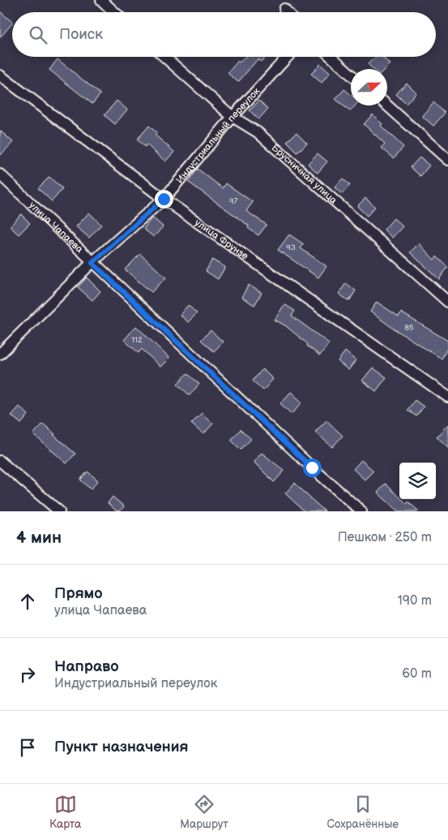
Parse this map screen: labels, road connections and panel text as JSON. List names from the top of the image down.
{
  "streets": {
    "street": [
      "Индустриальный переулок",
      "Брусничная улица",
      "улица Чапаева",
      "улица Фрунзе"
    ]
  },
  "crossings": [
    ["Индустриальный переулок", "Брусничная улица"],
    ["Индустриальный переулок", "улица Чапаева"],
    ["Индустриальный переулок", "улица Фрунзе"]
  ],
  "house_numbers": [
    "97",
    "93",
    "85",
    "112"
  ],
  "north": "right",
  "page": {
    "search": "Поиск",
    "heading": ["4 мин", "Пешком · 250 m"],
    "list": [
      ["Прямо", "улица Чапаева", "190 m"],
      ["Направо", "Индустриальный переулок", "60 m"],
      "Пункт назначения"
    ],
    "nav": ["Карта", "Маршрут", "Сохранённые"]
  }
}
